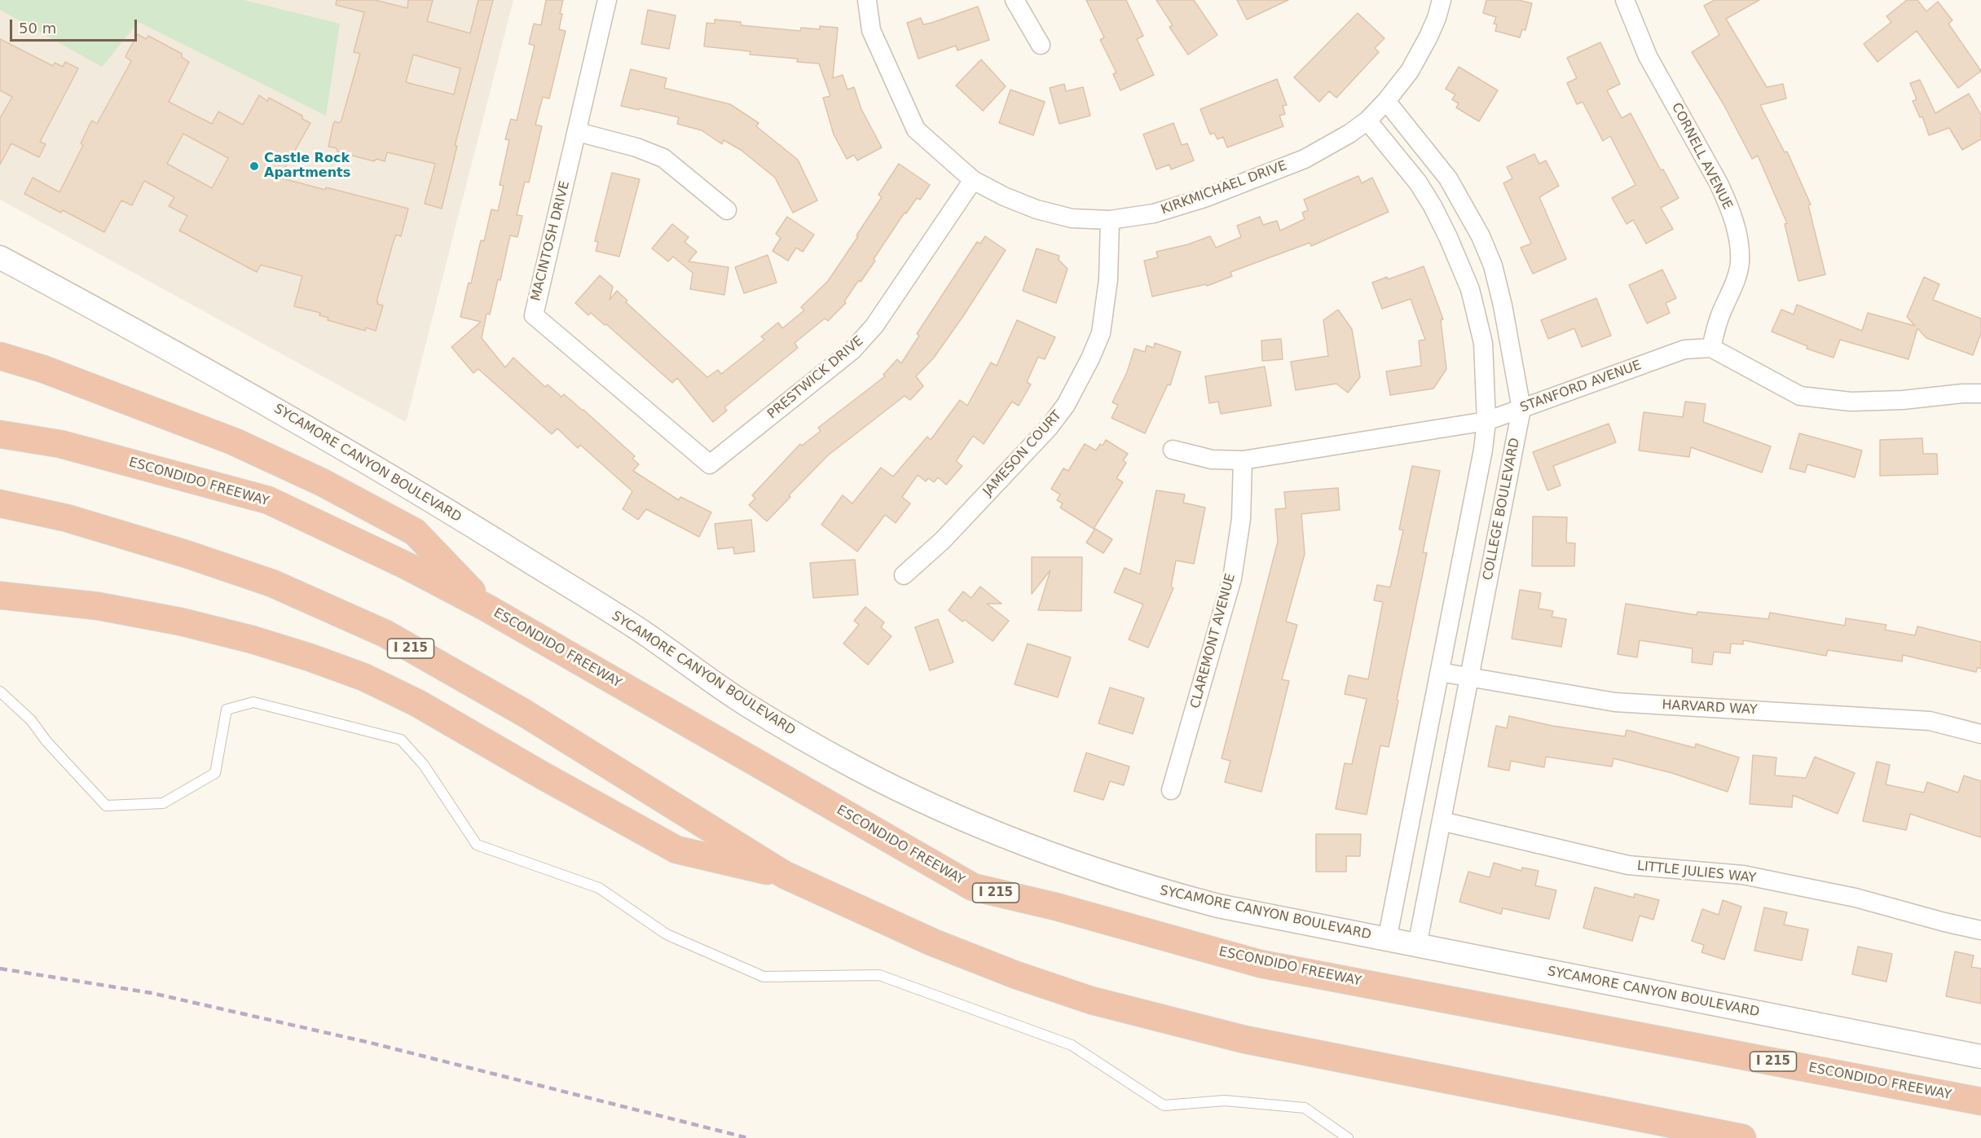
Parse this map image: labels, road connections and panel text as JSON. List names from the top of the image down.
{
  "streets": {
    "highway": ["ESCONDIDO FREEWAY", "I 215"],
    "street": [
      "CORNELL AVENUE",
      "KIRKMICHAEL DRIVE",
      "MACINTOSH DRIVE",
      "PRESTWICK DRIVE",
      "STANFORD AVENUE",
      "JAMESON COURT",
      "SYCAMORE CANYON BOULEVARD",
      "COLLEGE BOULEVARD",
      "CLAREMONT AVENUE",
      "HARVARD WAY",
      "LITTLE JULIES WAY"
    ]
  },
  "crossings": [
    ["CORNELL AVENUE", "STANFORD AVENUE"],
    ["KIRKMICHAEL DRIVE", "PRESTWICK DRIVE"],
    ["KIRKMICHAEL DRIVE", "JAMESON COURT"],
    ["KIRKMICHAEL DRIVE", "COLLEGE BOULEVARD"],
    ["MACINTOSH DRIVE", "PRESTWICK DRIVE"],
    ["STANFORD AVENUE", "COLLEGE BOULEVARD"],
    ["STANFORD AVENUE", "CLAREMONT AVENUE"],
    ["SYCAMORE CANYON BOULEVARD", "COLLEGE BOULEVARD"],
    ["COLLEGE BOULEVARD", "HARVARD WAY"],
    ["COLLEGE BOULEVARD", "LITTLE JULIES WAY"]
  ],
  "places": ["Castle Rock Apartments"],
  "scale_bar": "50 m"
}
